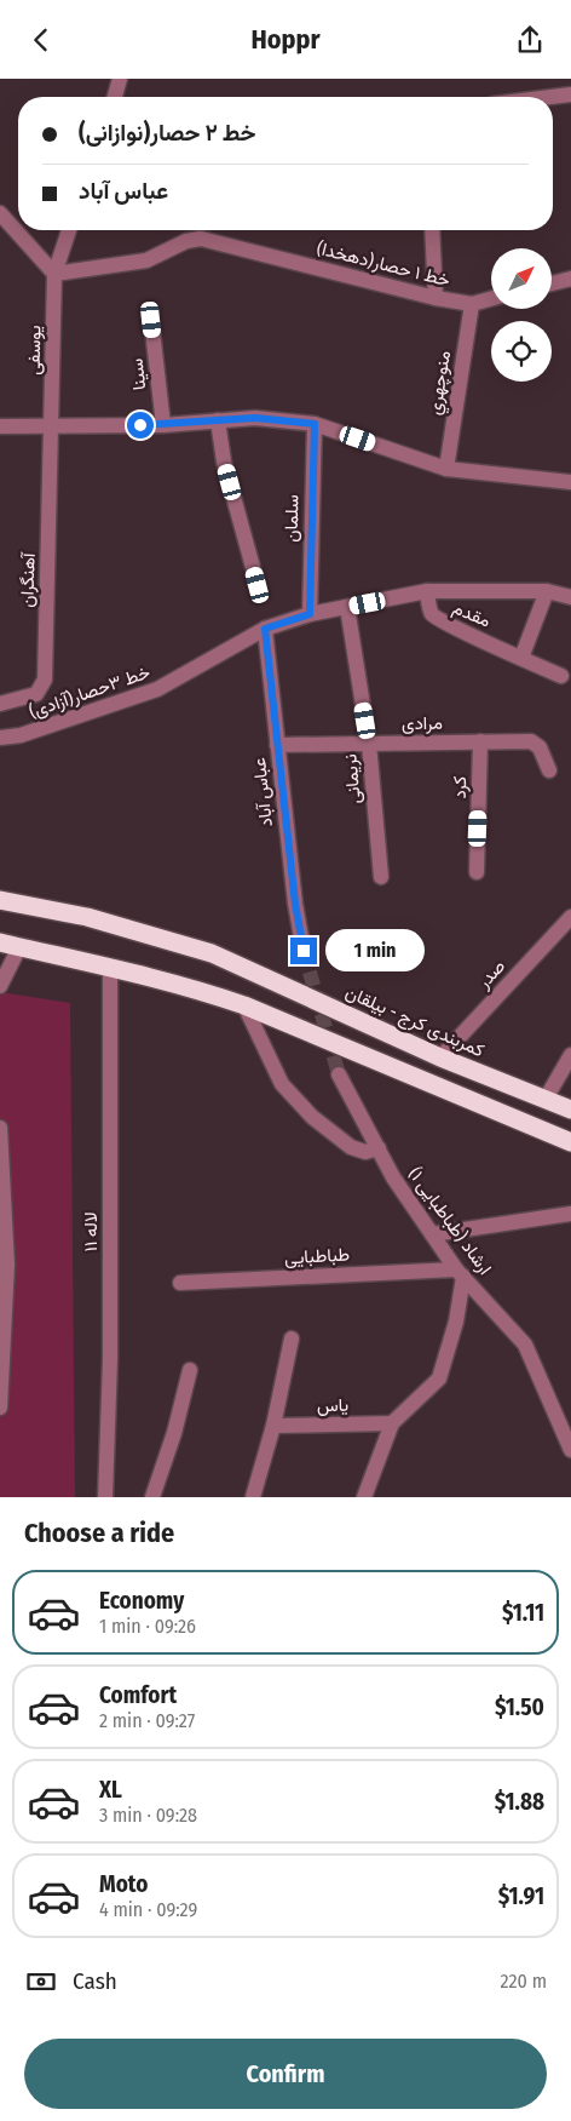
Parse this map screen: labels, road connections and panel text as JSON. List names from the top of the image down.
{
  "streets": {
    "highway": ["کمربندی کرج - بیلقان"],
    "street": [
      "خط ۱ حصار(دهخدا)",
      "یوسفی",
      "سینا",
      "منوچهري",
      "سلمان",
      "آهنگران",
      "مقدم",
      "خط ۳حصار(آزادی)",
      "مرادی",
      "نریمانی",
      "کرد",
      "عباس آباد",
      "صدر",
      "ارشاد (طباطبایی ۱)",
      "لاله ۱۱",
      "طباطبایی",
      "یاس"
    ]
  },
  "crossings": [
    ["خط ۱ حصار(دهخدا)", "یوسفی"],
    ["خط ۱ حصار(دهخدا)", "منوچهري"],
    ["یوسفی", "آهنگران"],
    ["سلمان", "خط ۳حصار(آزادی)"],
    ["مقدم", "خط ۳حصار(آزادی)"],
    ["خط ۳حصار(آزادی)", "نریمانی"],
    ["خط ۳حصار(آزادی)", "عباس آباد"],
    ["مرادی", "نریمانی"],
    ["مرادی", "کرد"],
    ["مرادی", "عباس آباد"],
    ["صدر", "کمربندی کرج - بیلقان"],
    ["ارشاد (طباطبایی ۱)", "طباطبایی"]
  ],
  "north": "top right",
  "page": {
    "header": "Hoppr",
    "banner": ["خط ۲ حصار(نوازانی)", "عباس آباد"],
    "bubble": "1 min",
    "heading": "Choose a ride",
    "list": [
      {
        "name": "Economy",
        "note": "1 min · 09:26",
        "value": "$1.11"
      },
      {
        "name": "Comfort",
        "note": "2 min · 09:27",
        "value": "$1.50"
      },
      {
        "name": "XL",
        "note": "3 min · 09:28",
        "value": "$1.88"
      },
      {
        "name": "Moto",
        "note": "4 min · 09:29",
        "value": "$1.91"
      }
    ],
    "pay": ["Cash", "220 m"],
    "buttons": "Confirm"
  }
}
